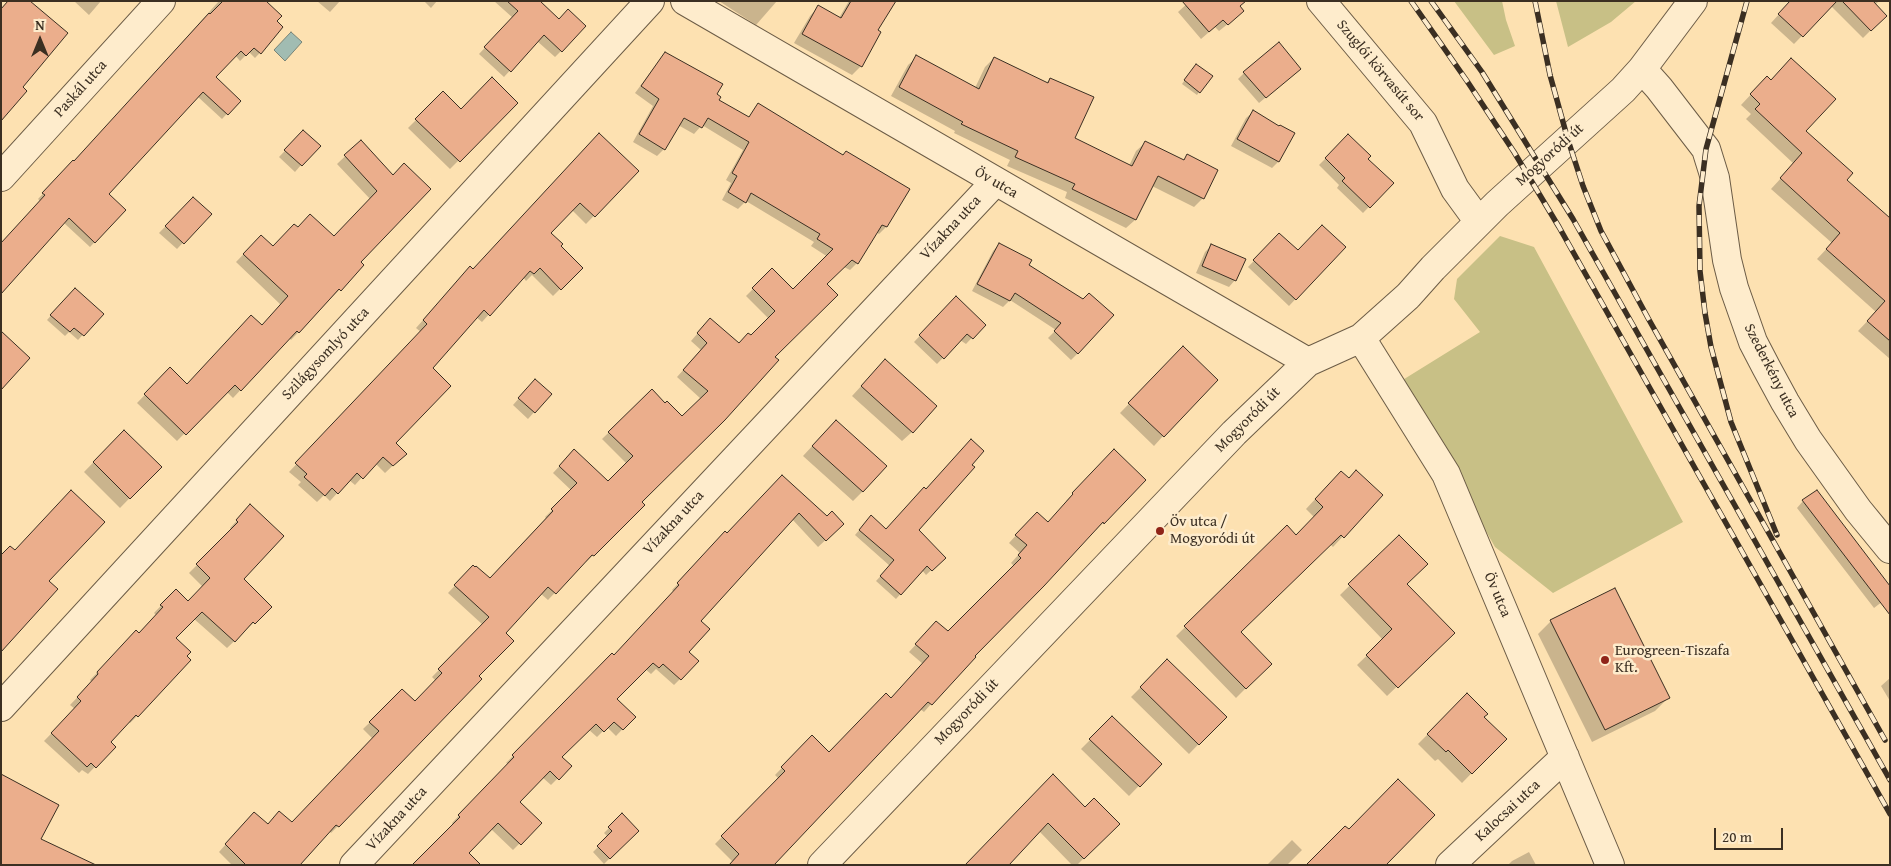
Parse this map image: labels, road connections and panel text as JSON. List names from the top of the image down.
{
  "streets": {
    "street": [
      "Szuglói körvasút sor",
      "Paskál utca",
      "Mogyoródi út",
      "Öv utca",
      "Vízakna utca",
      "Szilágysomlyó utca",
      "Szederkény utca",
      "Kalocsai utca"
    ]
  },
  "crossings": [
    ["Szuglói körvasút sor", "Mogyoródi út"],
    ["Mogyoródi út", "Öv utca"],
    ["Mogyoródi út", "Szederkény utca"],
    ["Öv utca", "Vízakna utca"],
    ["Öv utca", "Kalocsai utca"]
  ],
  "places": ["Öv utca / Mogyoródi út", "Eurogreen-Tiszafa Kft."],
  "scale_bar": "20 m",
  "north": "top"
}
